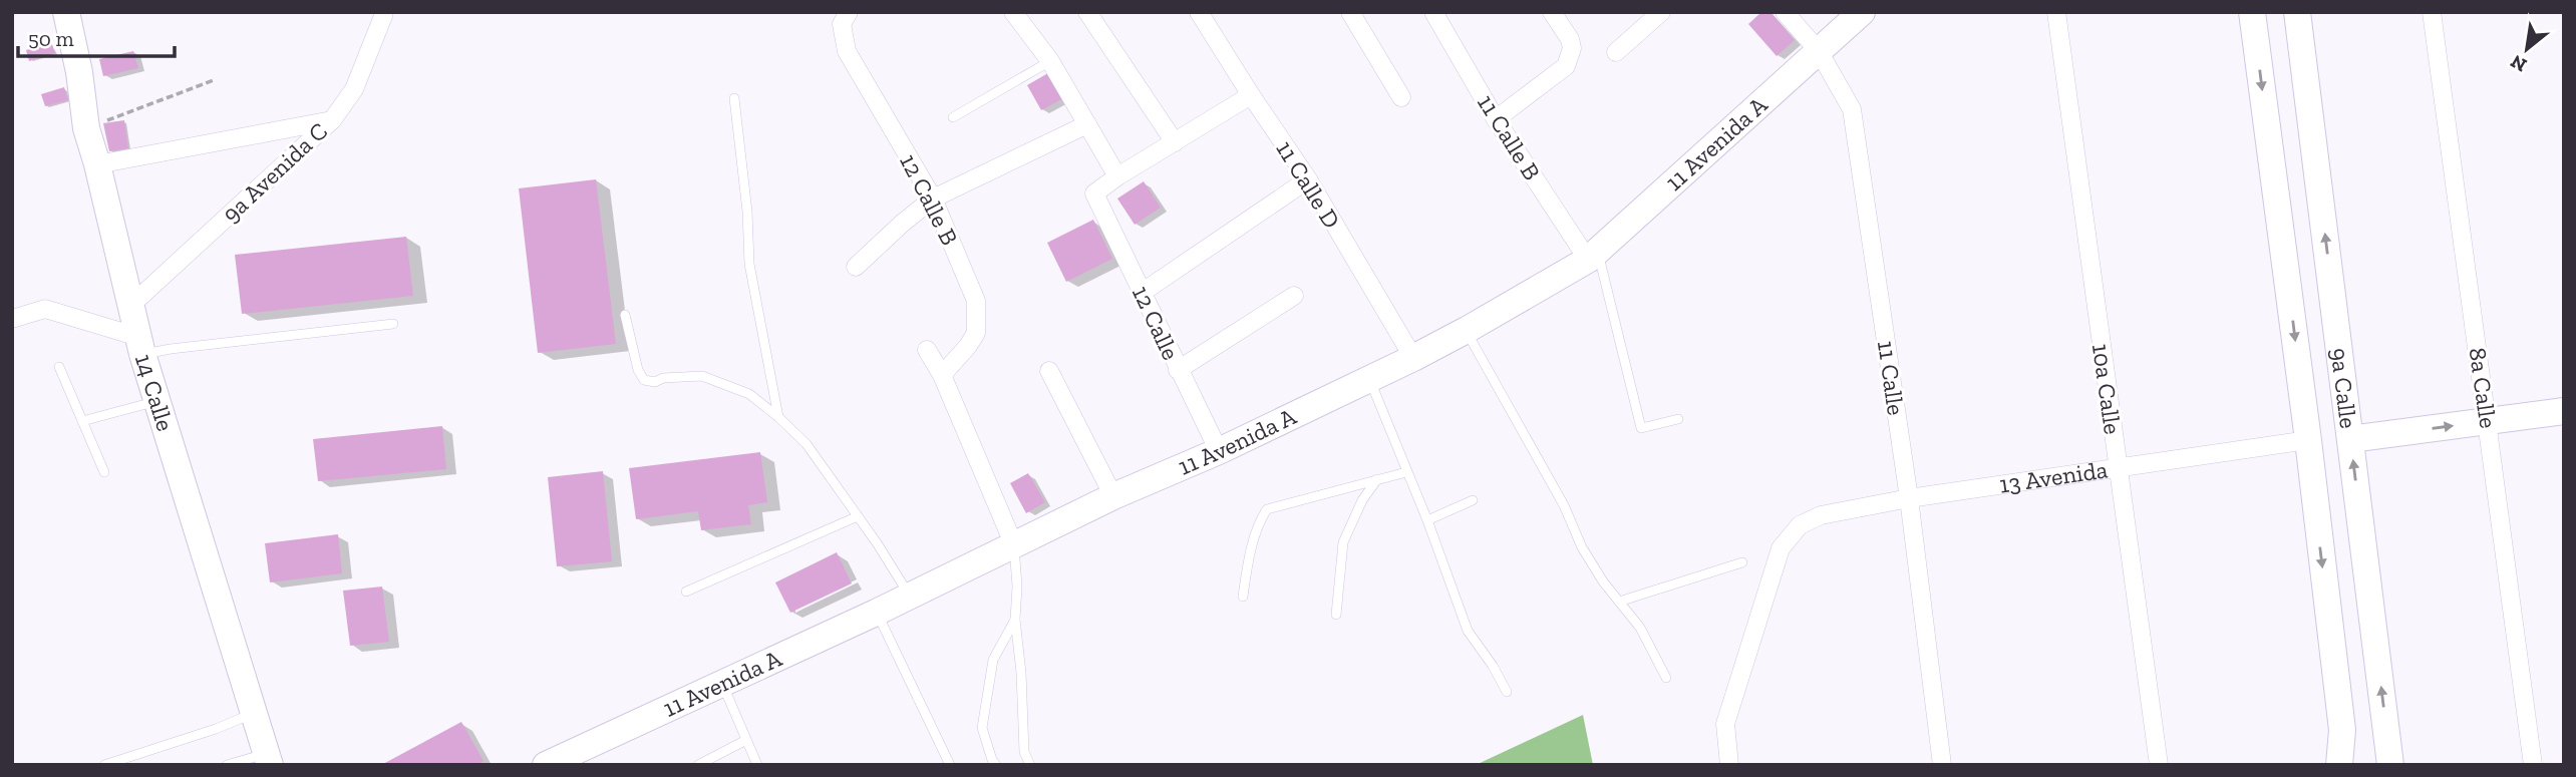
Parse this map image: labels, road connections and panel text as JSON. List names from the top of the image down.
{
  "streets": {
    "street": [
      "11 Calle B",
      "11 Avenida A",
      "9a Avenida C",
      "11 Calle D",
      "12 Calle B",
      "12 Calle",
      "11 Calle",
      "8a Calle",
      "10a Calle",
      "9a Calle",
      "14 Calle",
      "13 Avenida"
    ]
  },
  "crossings": [
    ["11 Calle B", "11 Avenida A"],
    ["11 Avenida A", "11 Calle D"],
    ["11 Avenida A", "12 Calle"],
    ["11 Avenida A", "11 Calle"],
    ["9a Avenida C", "14 Calle"],
    ["11 Calle", "13 Avenida"],
    ["10a Calle", "13 Avenida"],
    ["9a Calle", "13 Avenida"]
  ],
  "scale_bar": "50 m",
  "north": "bottom left"
}
